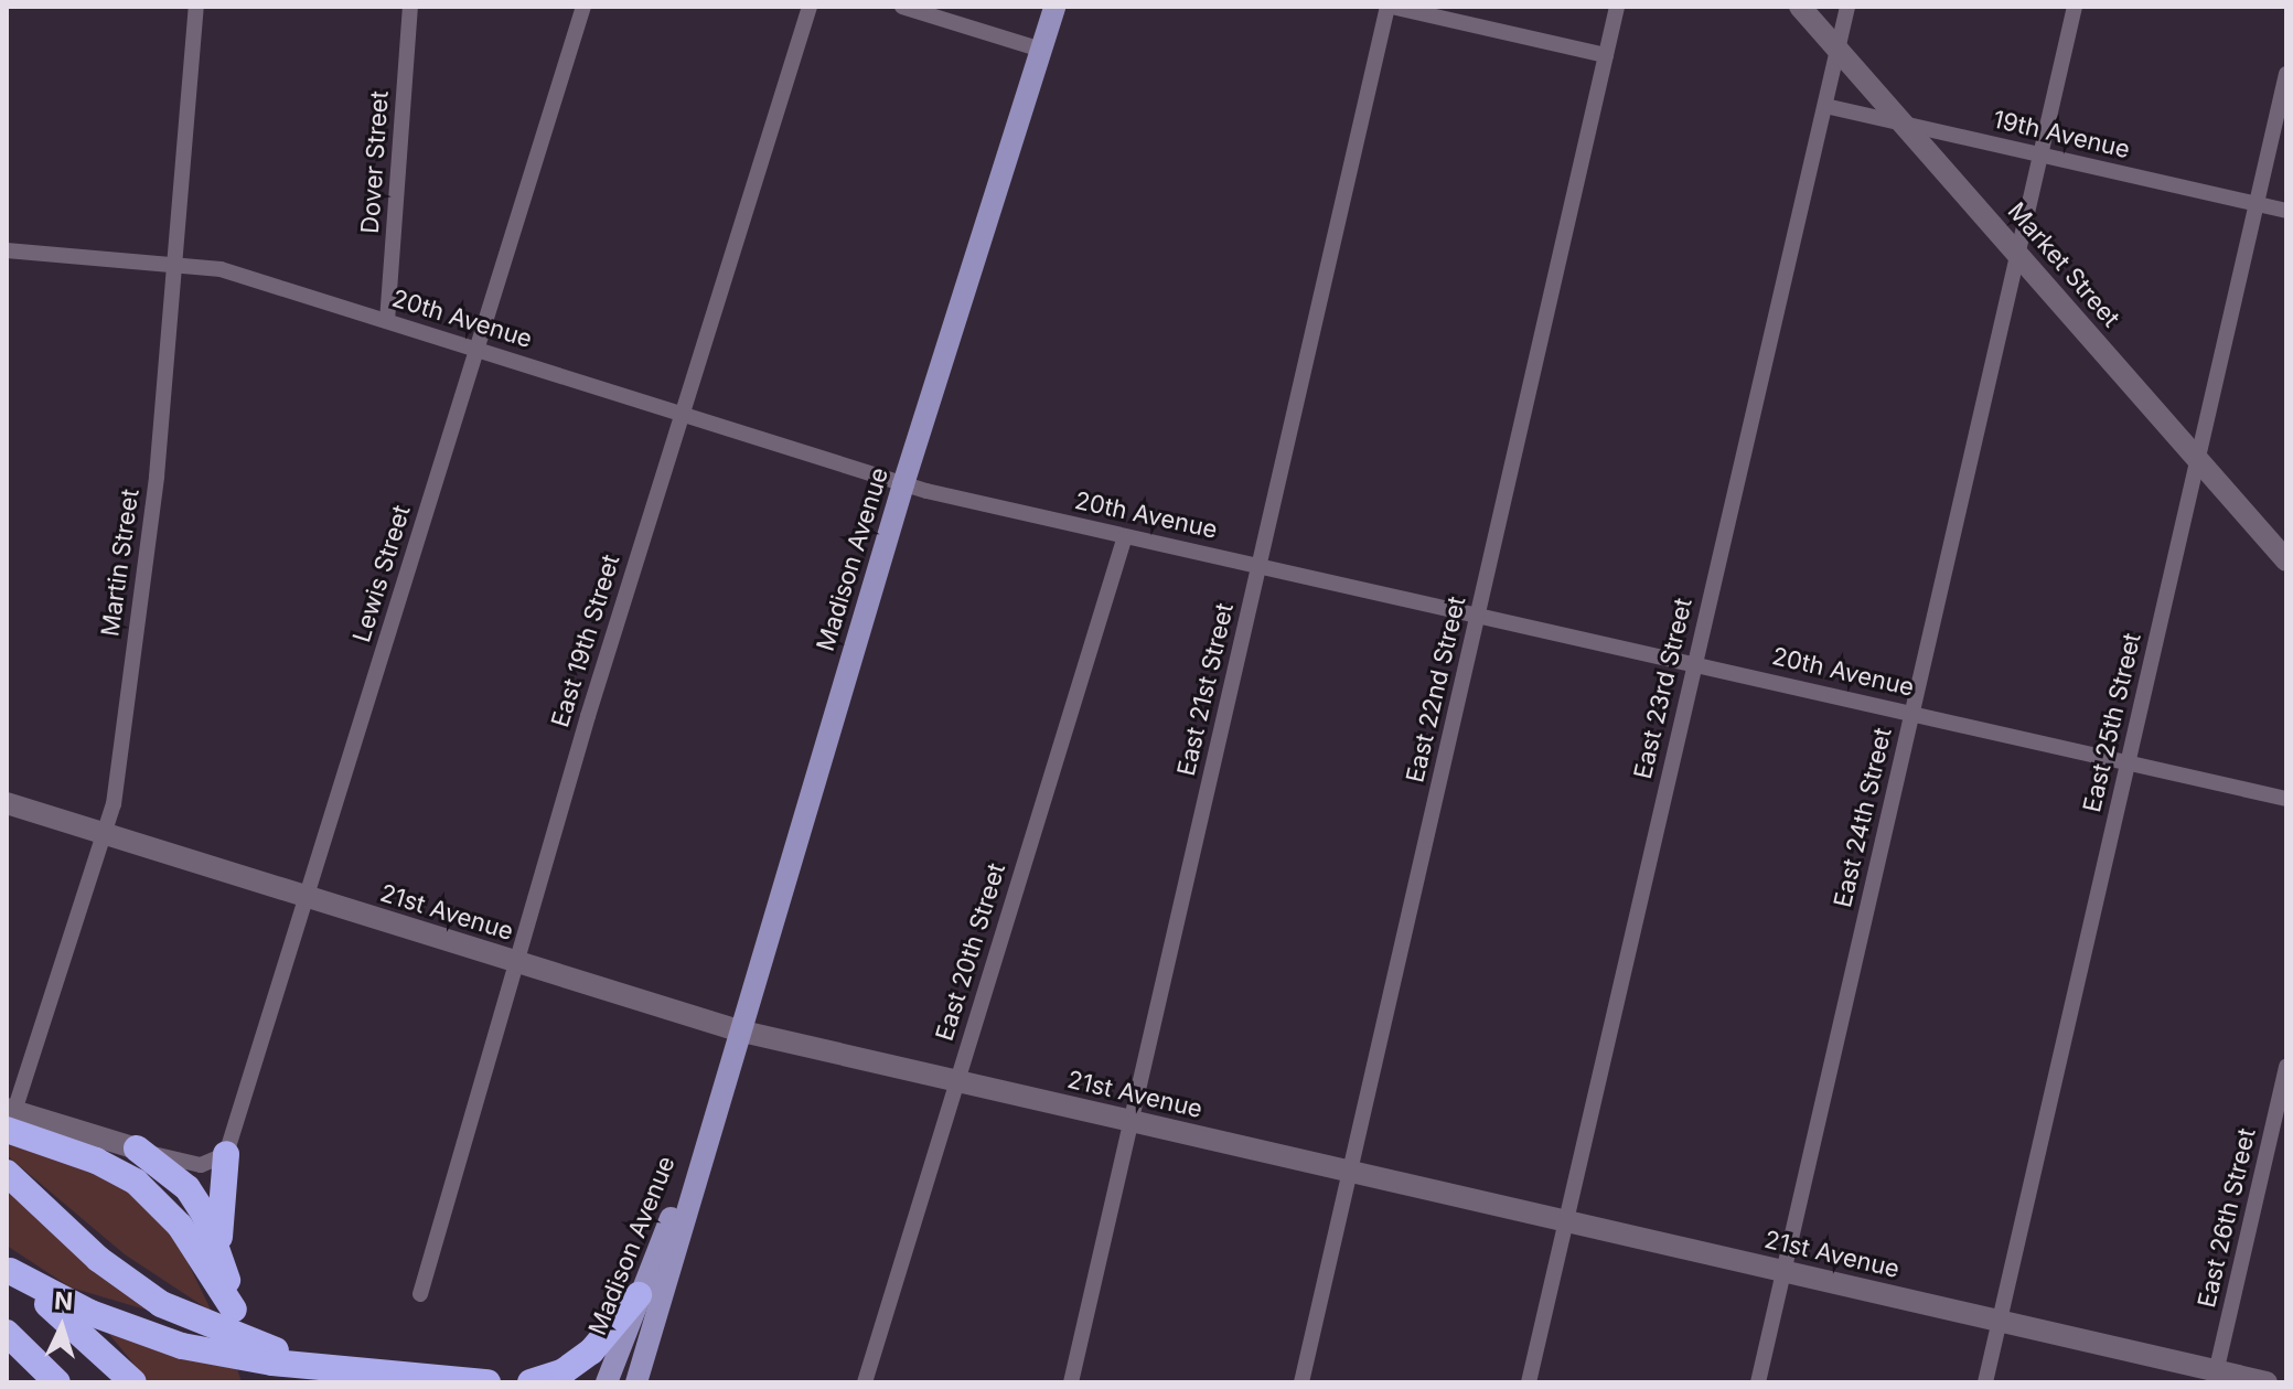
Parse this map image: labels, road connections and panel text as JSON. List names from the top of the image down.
{
  "streets": {
    "main road": ["Madison Avenue"],
    "street": [
      "19th Avenue",
      "Dover Street",
      "Market Street",
      "20th Avenue",
      "Martin Street",
      "Lewis Street",
      "East 19th Street",
      "East 23rd Street",
      "East 21st Street",
      "East 22nd Street",
      "East 25th Street",
      "East 24th Street",
      "21st Avenue",
      "East 20th Street",
      "East 26th Street"
    ]
  },
  "crossings": [
    ["19th Avenue", "Market Street"],
    ["19th Avenue", "East 23rd Street"],
    ["19th Avenue", "East 25th Street"],
    ["19th Avenue", "East 24th Street"],
    ["Dover Street", "20th Avenue"],
    ["Market Street", "East 23rd Street"],
    ["Market Street", "East 25th Street"],
    ["Market Street", "East 24th Street"],
    ["20th Avenue", "Madison Avenue"],
    ["20th Avenue", "Martin Street"],
    ["20th Avenue", "Lewis Street"],
    ["20th Avenue", "East 19th Street"],
    ["20th Avenue", "East 23rd Street"],
    ["20th Avenue", "East 21st Street"],
    ["20th Avenue", "East 22nd Street"],
    ["20th Avenue", "East 25th Street"],
    ["20th Avenue", "East 24th Street"],
    ["20th Avenue", "East 20th Street"],
    ["Madison Avenue", "21st Avenue"],
    ["Martin Street", "21st Avenue"],
    ["Lewis Street", "21st Avenue"],
    ["East 19th Street", "21st Avenue"],
    ["East 23rd Street", "21st Avenue"],
    ["East 21st Street", "21st Avenue"],
    ["East 22nd Street", "21st Avenue"],
    ["East 25th Street", "21st Avenue"],
    ["East 24th Street", "21st Avenue"],
    ["21st Avenue", "East 20th Street"],
    ["21st Avenue", "East 26th Street"]
  ],
  "north": "top"
}
